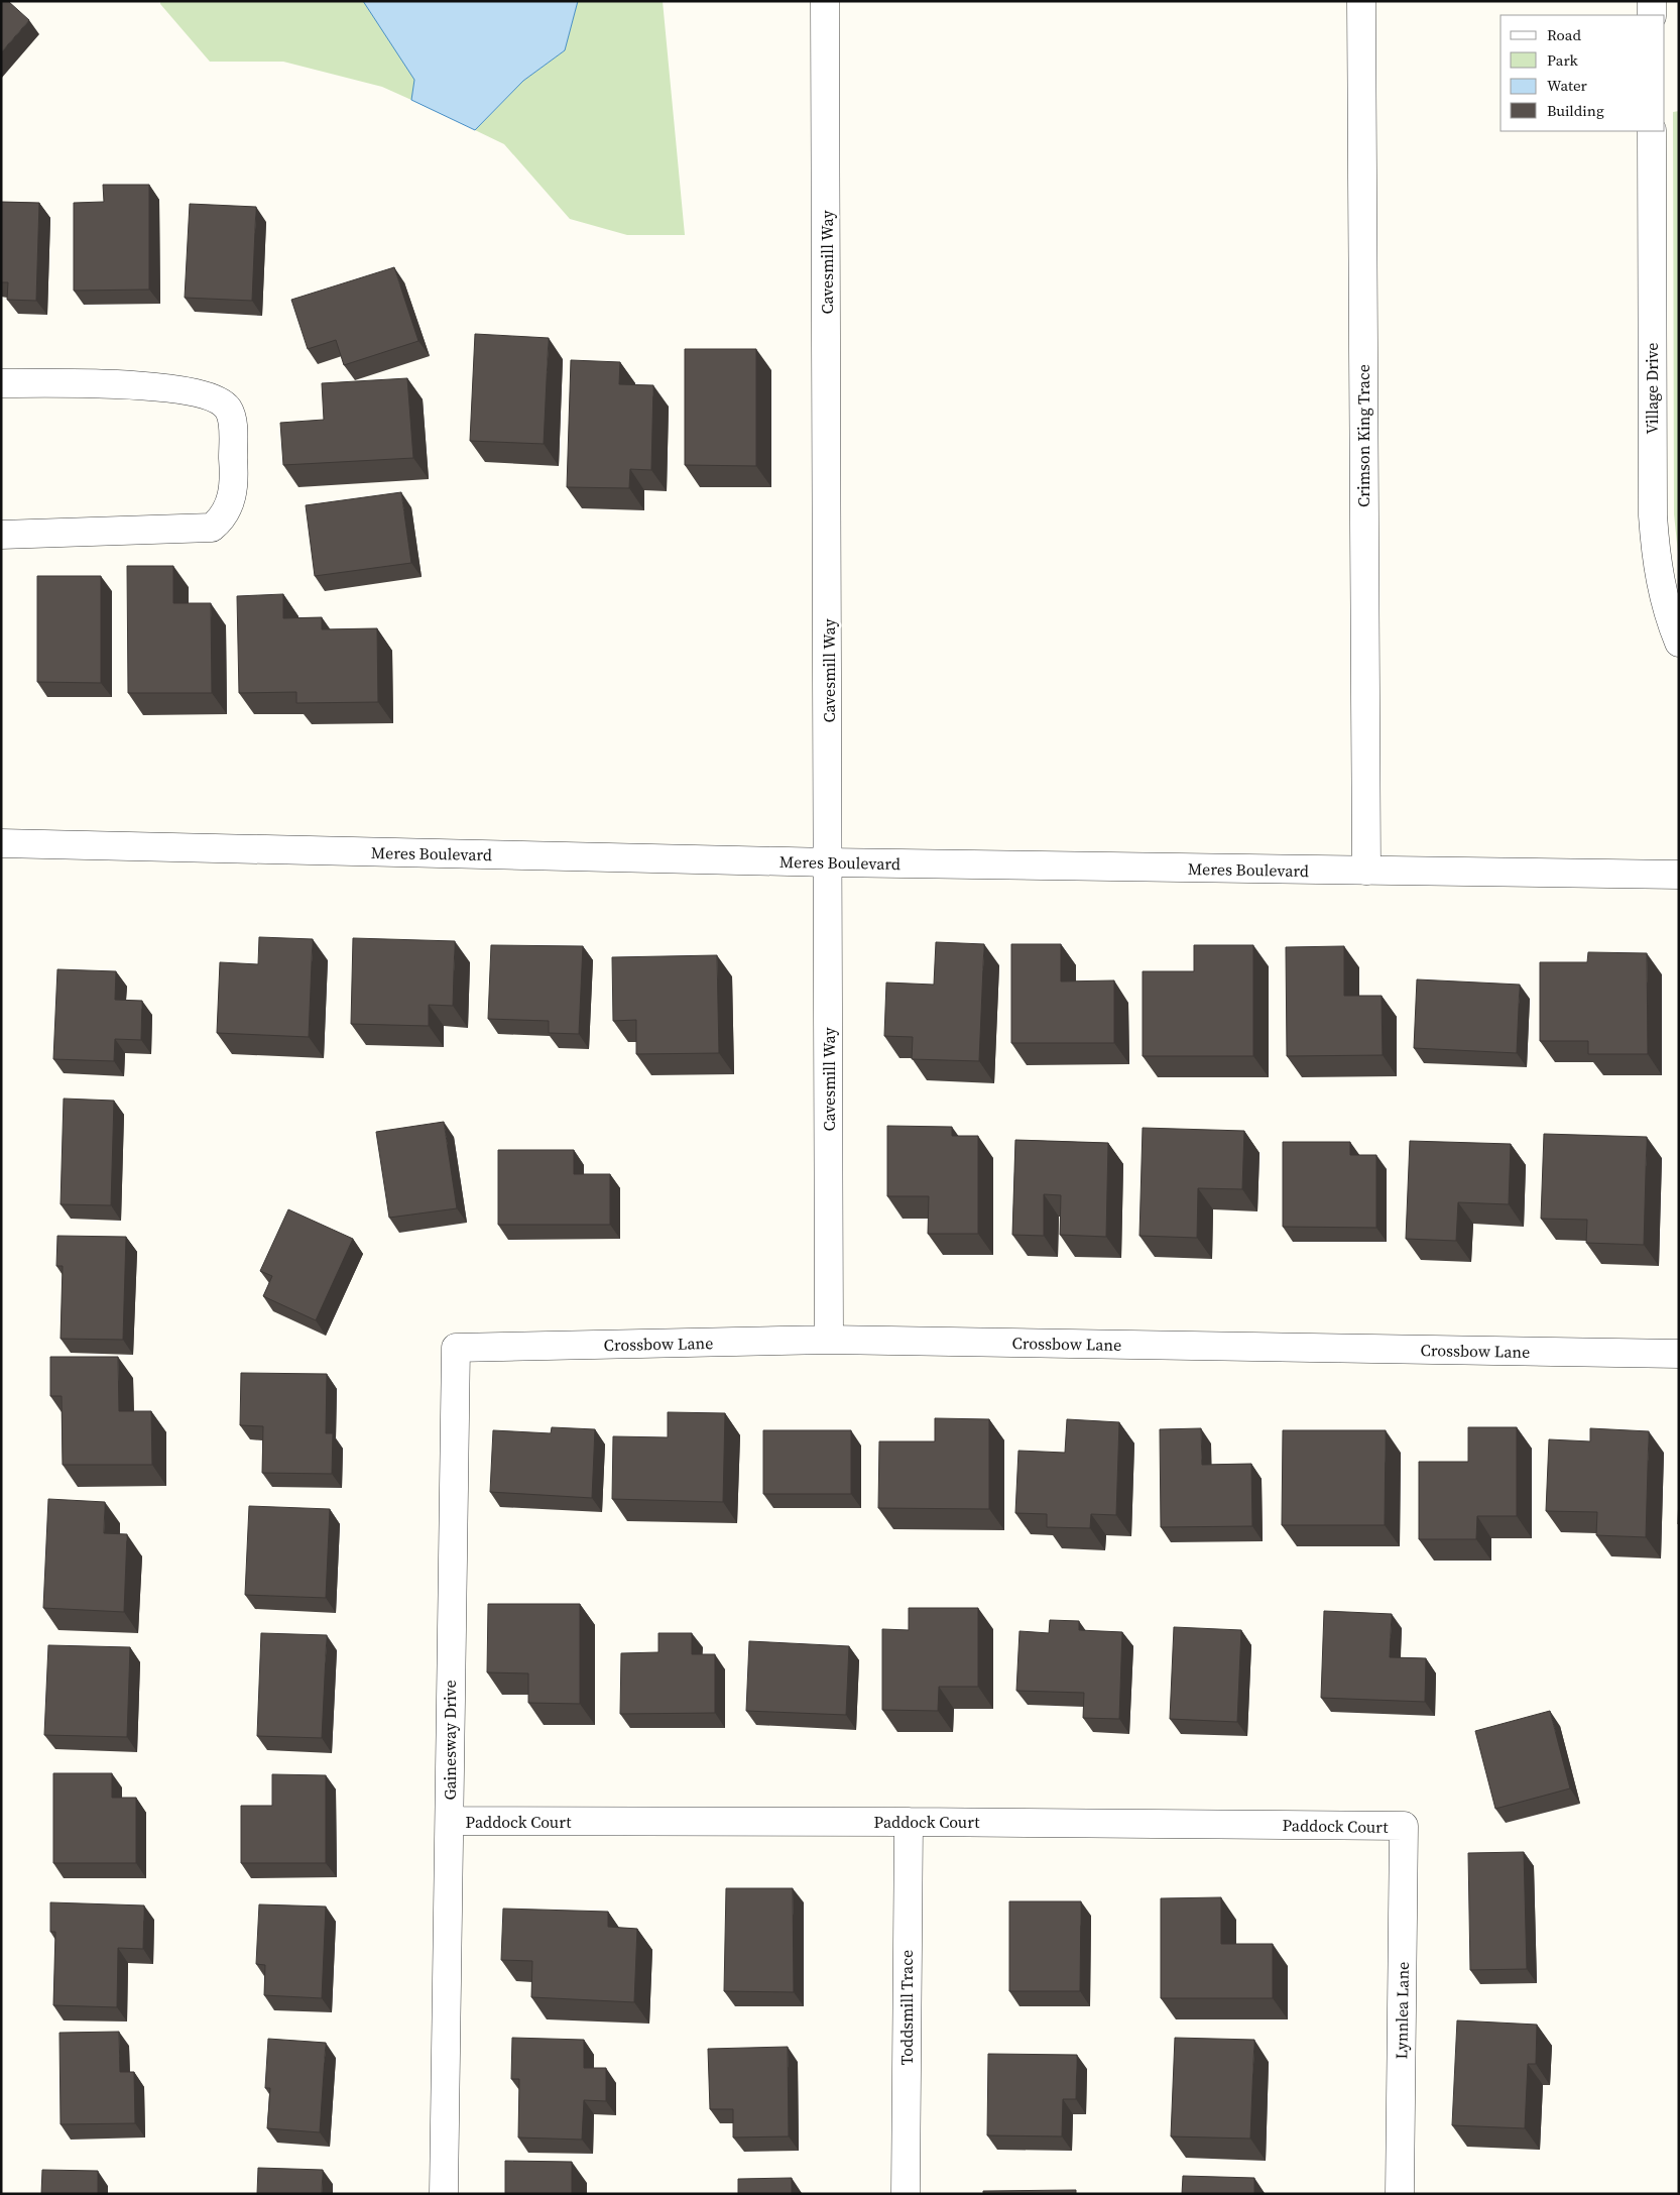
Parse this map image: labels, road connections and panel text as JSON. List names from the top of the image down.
{
  "streets": {
    "street": [
      "Cavesmill Way",
      "Village Drive",
      "Crimson King Trace",
      "Meres Boulevard",
      "Crossbow Lane",
      "Gainesway Drive",
      "Paddock Court",
      "Toddsmill Trace",
      "Lynnlea Lane"
    ]
  },
  "crossings": [
    ["Cavesmill Way", "Meres Boulevard"],
    ["Cavesmill Way", "Crossbow Lane"],
    ["Crimson King Trace", "Meres Boulevard"],
    ["Crossbow Lane", "Gainesway Drive"],
    ["Gainesway Drive", "Paddock Court"],
    ["Paddock Court", "Toddsmill Trace"],
    ["Paddock Court", "Lynnlea Lane"]
  ],
  "legend": [
    "Road",
    "Park",
    "Water",
    "Building"
  ]
}
